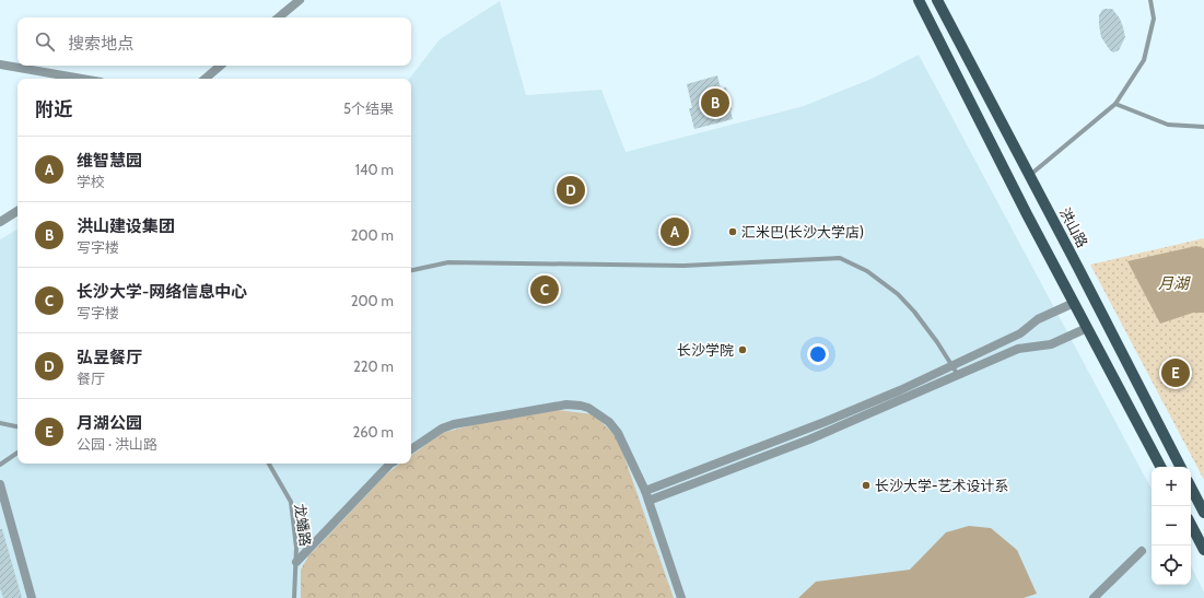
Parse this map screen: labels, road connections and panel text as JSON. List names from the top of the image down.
{
  "streets": {
    "main road": ["洪山路"],
    "lane": ["龙蟠路"]
  },
  "water": ["月湖"],
  "places": ["汇米巴(长沙大学店)", "长沙学院", "长沙大学-艺术设计系"],
  "page": {
    "search": "搜索地点",
    "heading": ["附近", "5个结果"],
    "pins": [
      "B",
      "D",
      "A",
      "C",
      "E"
    ],
    "list": [
      {
        "mark": "A",
        "name": "维智慧园",
        "note": "学校",
        "value": "140 m"
      },
      {
        "mark": "B",
        "name": "洪山建设集团",
        "note": "写字楼",
        "value": "200 m"
      },
      {
        "mark": "C",
        "name": "长沙大学-网络信息中心",
        "note": "写字楼",
        "value": "200 m"
      },
      {
        "mark": "D",
        "name": "弘昱餐厅",
        "note": "餐厅",
        "value": "220 m"
      },
      {
        "mark": "E",
        "name": "月湖公园",
        "note": "公园 · 洪山路",
        "value": "260 m"
      }
    ],
    "map_buttons": ["+", "−"]
  }
}
